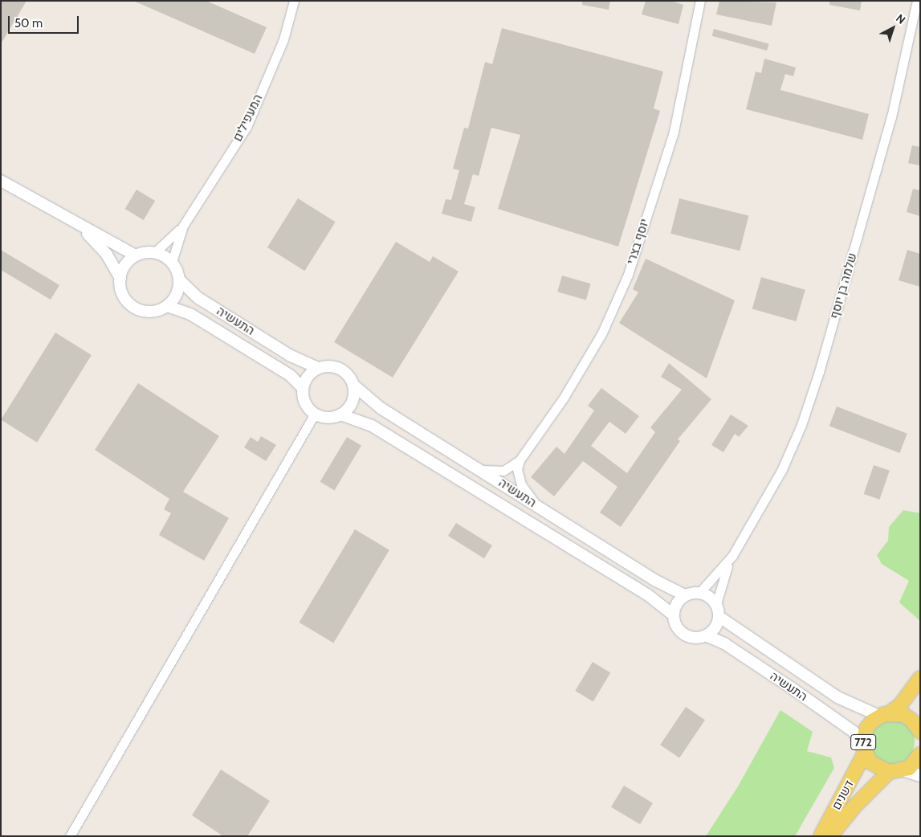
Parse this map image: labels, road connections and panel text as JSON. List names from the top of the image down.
{
  "streets": {
    "main road": ["772", "דשנים"],
    "street": [
      "המעפילים",
      "יוסף בצרי",
      "שלמה בן יוסף",
      "התעשיה"
    ]
  },
  "crossings": [
    ["המעפילים", "התעשיה"],
    ["יוסף בצרי", "התעשיה"],
    ["שלמה בן יוסף", "התעשיה"],
    ["התעשיה", "772"],
    ["התעשיה", "דשנים"],
    ["772", "דשנים"]
  ],
  "scale_bar": "50 m",
  "north": "top right"
}
